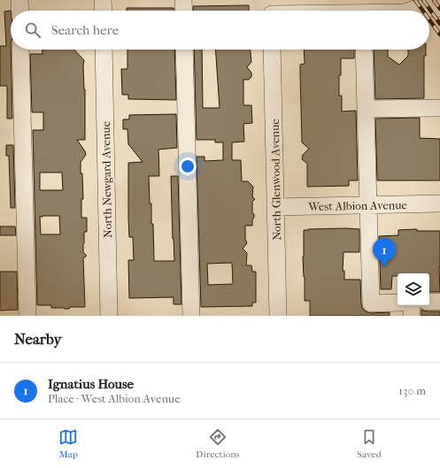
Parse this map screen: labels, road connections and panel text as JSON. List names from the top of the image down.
{
  "streets": {
    "street": ["North Newgard Avenue", "North Glenwood Avenue", "West Albion Avenue"]
  },
  "crossings": [
    ["North Glenwood Avenue", "West Albion Avenue"]
  ],
  "page": {
    "search": "Search here",
    "pins": "1",
    "heading": "Nearby",
    "list": [
      {
        "mark": "1",
        "name": "Ignatius House",
        "note": "Place · West Albion Avenue",
        "value": "130 m"
      }
    ],
    "nav": ["Map", "Directions", "Saved"]
  }
}
